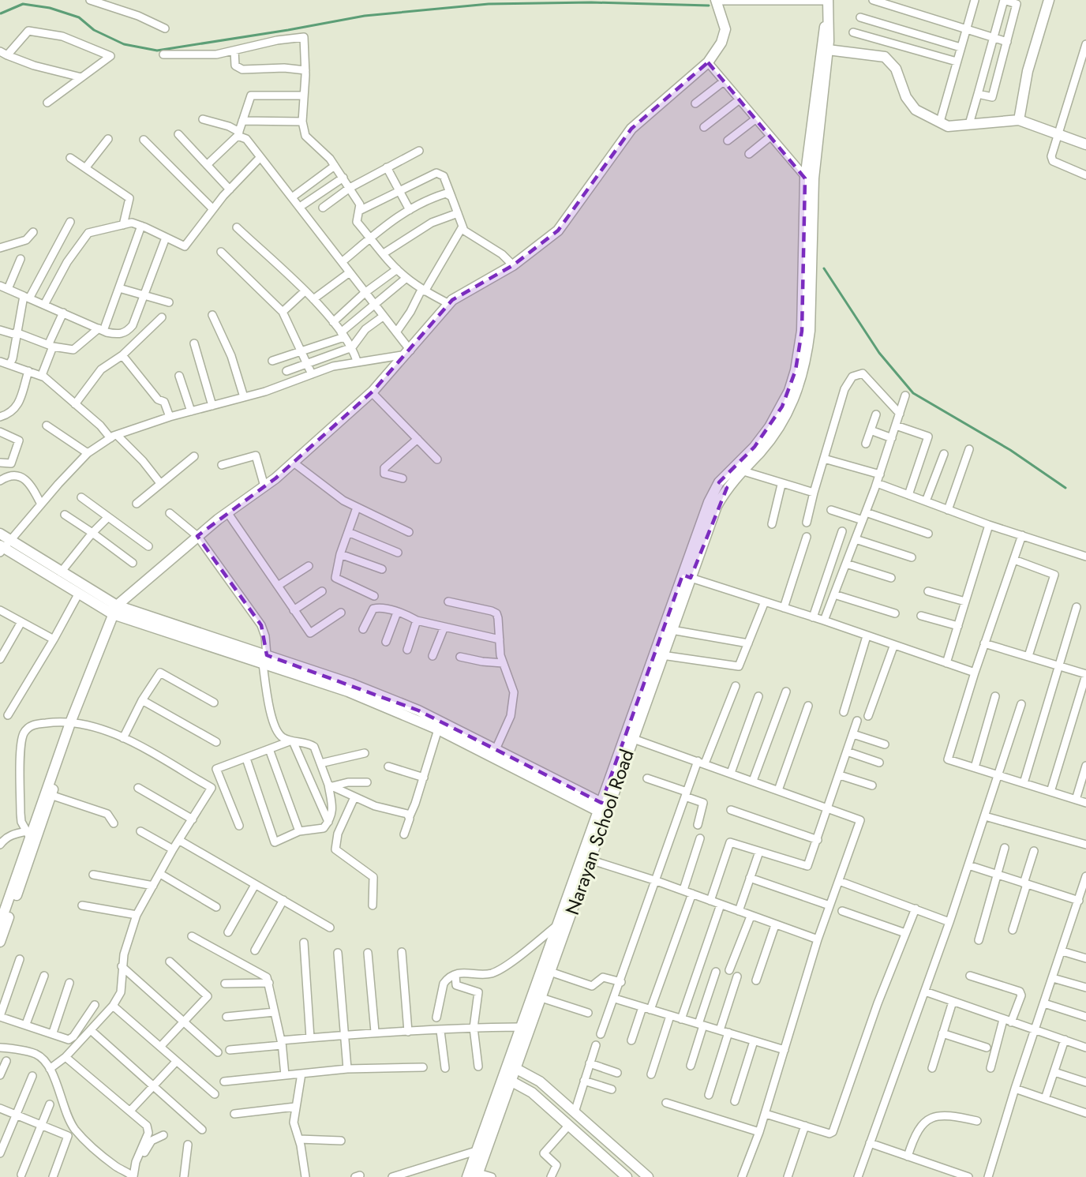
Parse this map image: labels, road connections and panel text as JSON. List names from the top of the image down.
{
  "streets": {
    "street": ["Narayan School Road"]
  }
}
